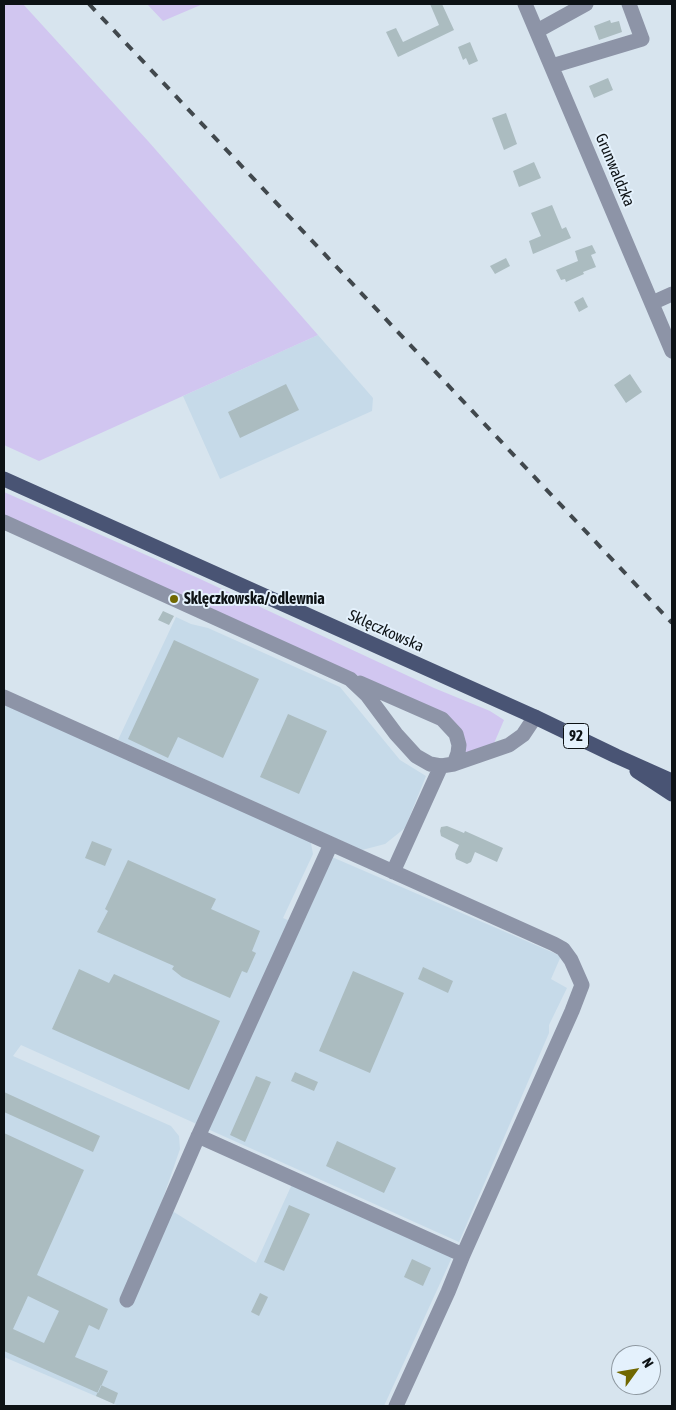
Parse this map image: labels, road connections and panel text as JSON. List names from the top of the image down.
{
  "streets": {
    "main road": ["Sklęczkowska", "92"],
    "street": ["Grunwaldzka"]
  },
  "places": ["Sklęczkowska/odlewnia"],
  "north": "top right"
}
